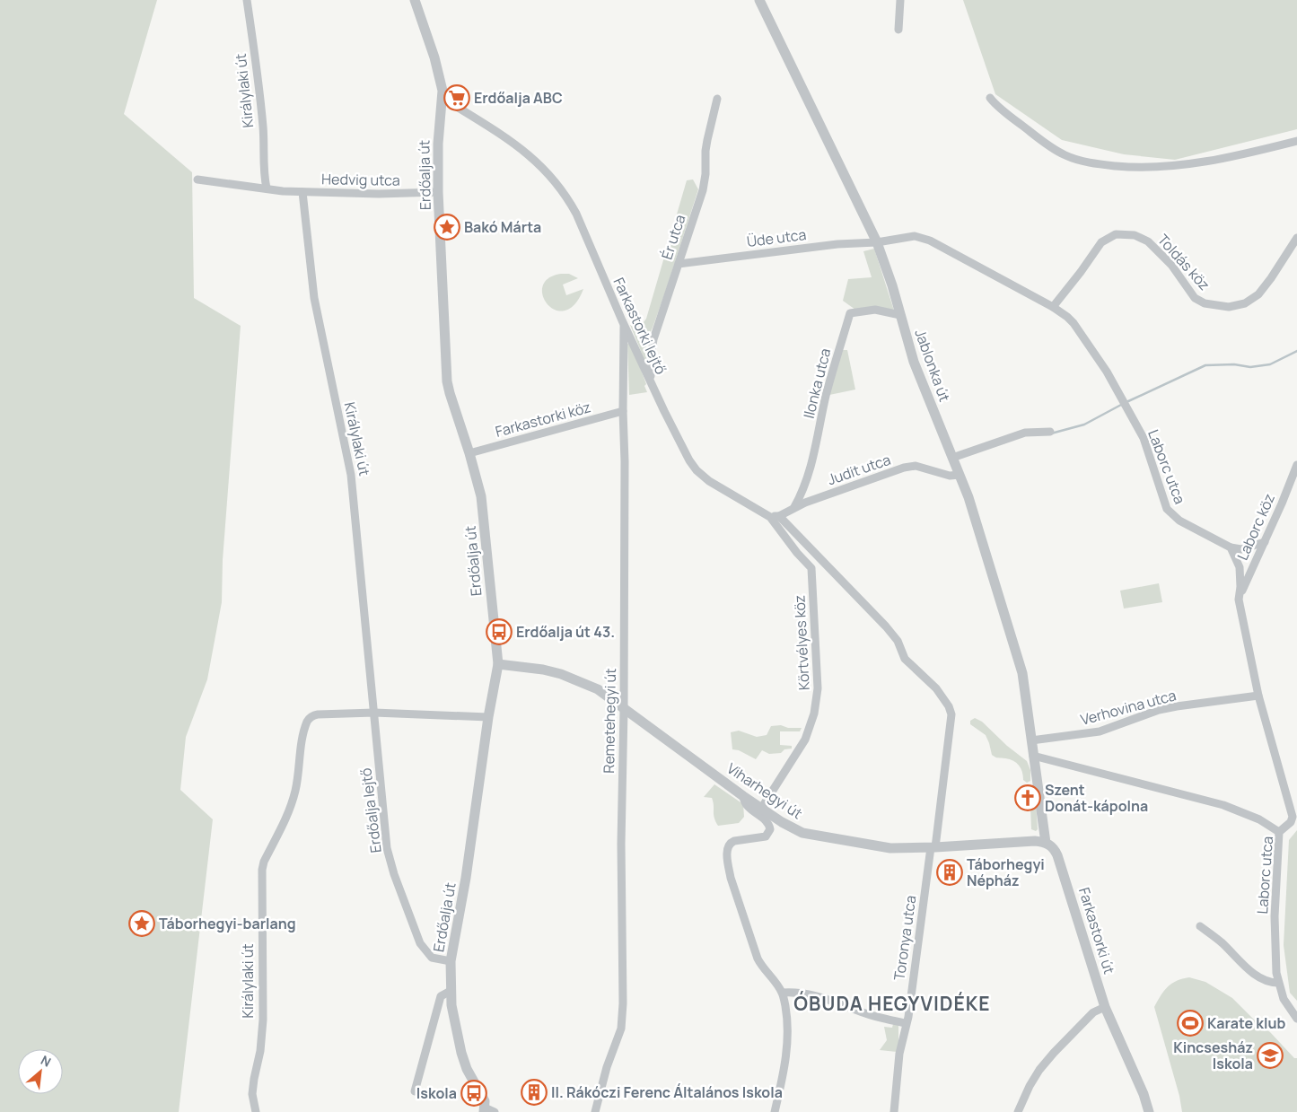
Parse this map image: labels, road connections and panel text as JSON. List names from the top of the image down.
{
  "streets": {
    "street": [
      "Királylaki út",
      "Erdőalja út",
      "Hedvig utca",
      "Ér utca",
      "Üde utca",
      "Toldás köz",
      "Farkastorki lejtő",
      "Jablonka út",
      "Ilonka utca",
      "Farkastorki köz",
      "Laborc utca",
      "Judit utca",
      "Laborc köz",
      "Körtvélyes köz",
      "Verhovina utca",
      "Remetehegyi út",
      "Viharhegyi út",
      "Erdőalja lejtő",
      "Farkastorki út",
      "Toronya utca"
    ]
  },
  "crossings": [
    ["Királylaki út", "Hedvig utca"],
    ["Királylaki út", "Erdőalja lejtő"],
    ["Erdőalja út", "Hedvig utca"],
    ["Erdőalja út", "Farkastorki lejtő"],
    ["Erdőalja út", "Farkastorki köz"],
    ["Erdőalja út", "Viharhegyi út"],
    ["Erdőalja út", "Erdőalja lejtő"],
    ["Ér utca", "Üde utca"],
    ["Ér utca", "Farkastorki lejtő"],
    ["Üde utca", "Jablonka út"],
    ["Üde utca", "Laborc utca"],
    ["Toldás köz", "Laborc utca"],
    ["Farkastorki lejtő", "Judit utca"],
    ["Farkastorki lejtő", "Körtvélyes köz"],
    ["Farkastorki lejtő", "Remetehegyi út"],
    ["Jablonka út", "Ilonka utca"],
    ["Jablonka út", "Laborc utca"],
    ["Jablonka út", "Judit utca"],
    ["Jablonka út", "Verhovina utca"],
    ["Jablonka út", "Farkastorki út"],
    ["Ilonka utca", "Judit utca"],
    ["Farkastorki köz", "Remetehegyi út"],
    ["Laborc utca", "Laborc köz"],
    ["Laborc utca", "Verhovina utca"],
    ["Judit utca", "Toronya utca"],
    ["Körtvélyes köz", "Viharhegyi út"],
    ["Remetehegyi út", "Viharhegyi út"],
    ["Viharhegyi út", "Farkastorki út"],
    ["Viharhegyi út", "Toronya utca"]
  ],
  "districts": ["ÓBUDA HEGYVIDÉKE"],
  "places": {
    "supermarket": ["Erdőalja ABC"],
    "place": ["Bakó Márta", "Táborhegyi-barlang"],
    "bus stop": ["Erdőalja út 43.", "Iskola"],
    "church": ["Szent Donát-kápolna"],
    "building": ["Táborhegyi Népház", "II. Rákóczi Ferenc Általános Iskola"],
    "sports": ["Karate klub"],
    "school or university": ["Kincsesház Iskola"]
  },
  "north": "top right"
}
